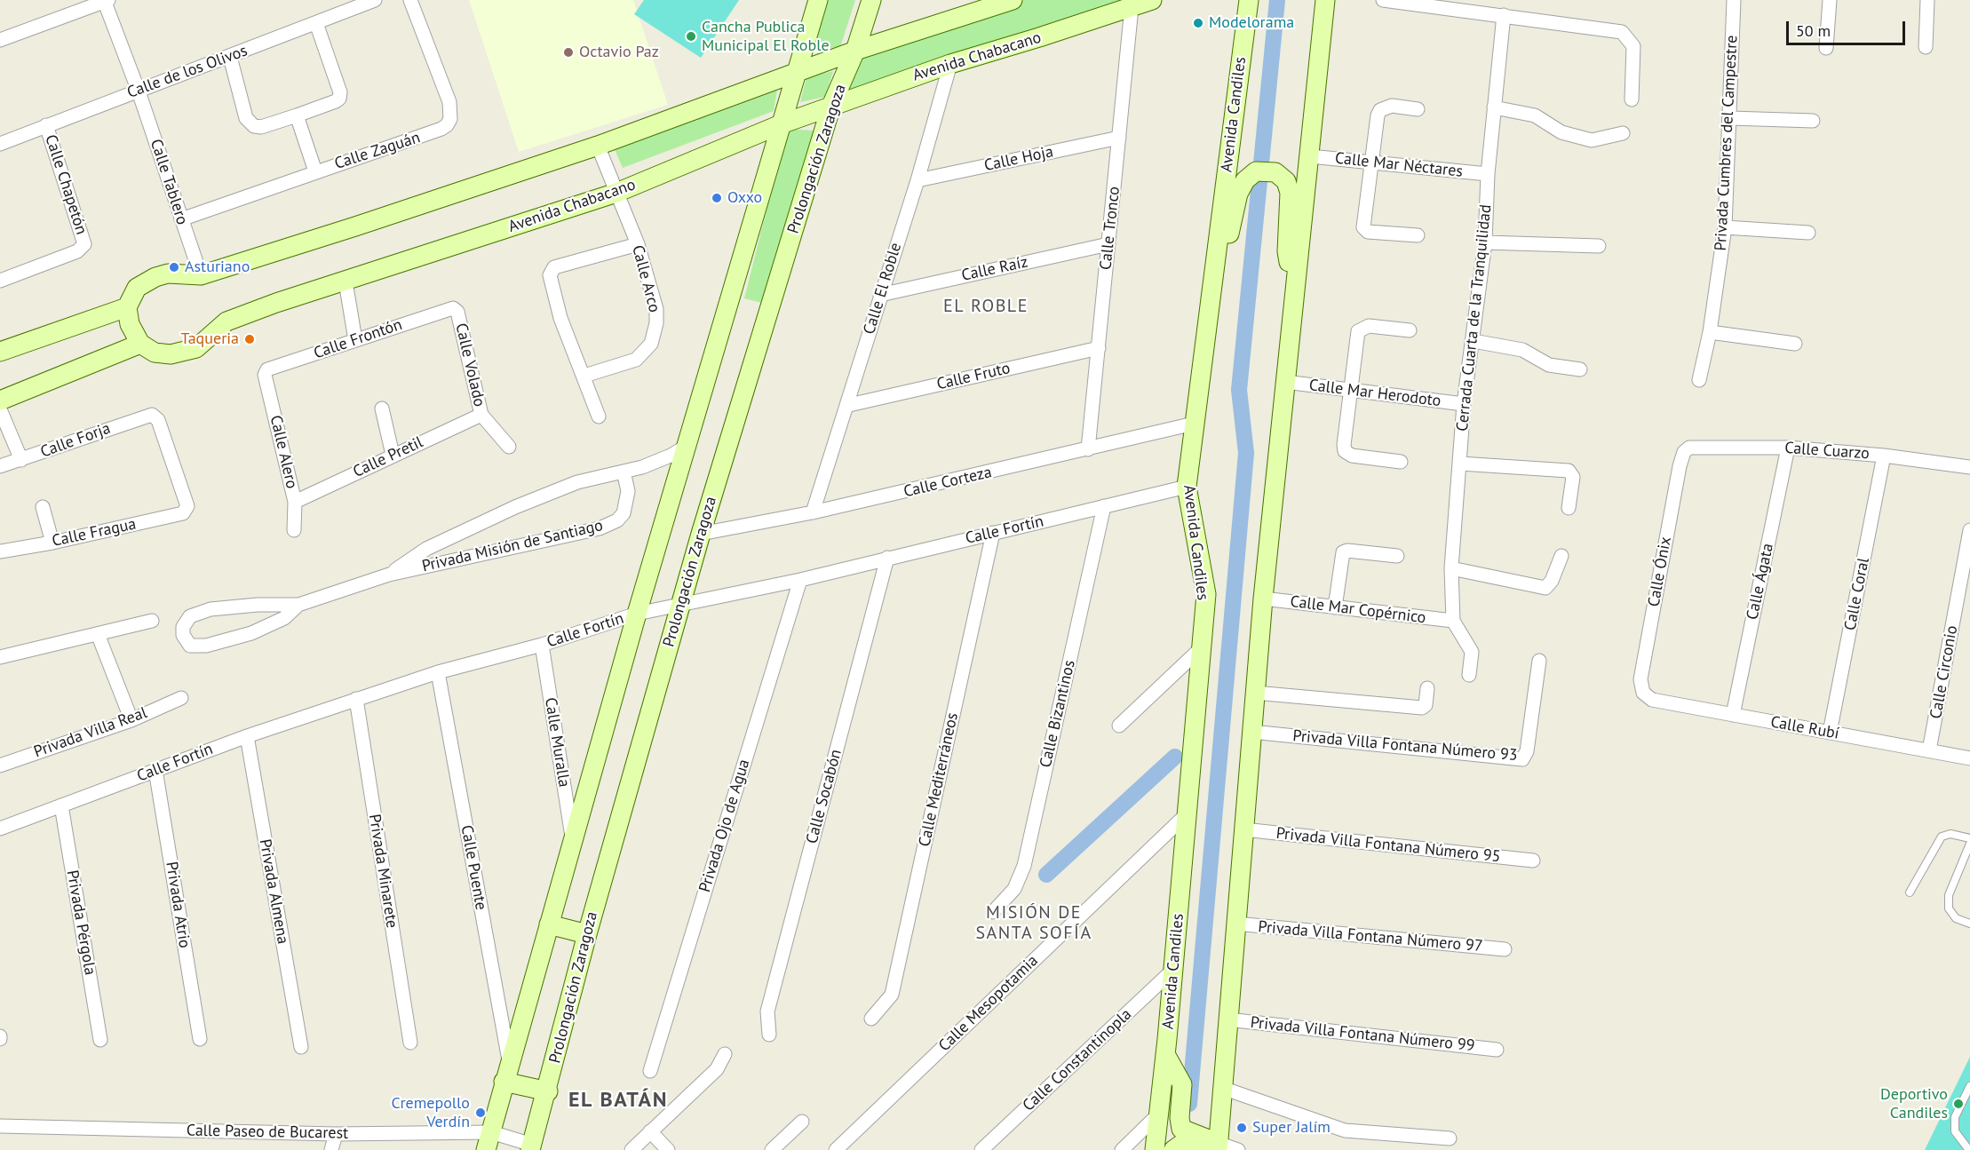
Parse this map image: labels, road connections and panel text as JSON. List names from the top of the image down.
{
  "streets": {
    "main road": ["Avenida Chabacano", "Avenida Candiles", "Prolongación Zaragoza"],
    "street": [
      "Calle de los Olivos",
      "Privada Cumbres del Campestre",
      "Calle Zaguán",
      "Calle Hoja",
      "Calle Mar Néctares",
      "Calle Tablero",
      "Calle Chapetón",
      "Calle Tronco",
      "Calle Raíz",
      "Calle Arco",
      "Calle El Roble",
      "Cerrada Cuarta de la Tranquilidad",
      "Calle Frontón",
      "Calle Volado",
      "Calle Fruto",
      "Calle Mar Herodoto",
      "Calle Forja",
      "Calle Cuarzo",
      "Calle Alero",
      "Calle Pretil",
      "Calle Corteza",
      "Calle Fortín",
      "Calle Fragua",
      "Privada Misión de Santiago",
      "Calle Ónix",
      "Calle Ágata",
      "Calle Coral",
      "Calle Mar Copérnico",
      "Calle Circonio",
      "Calle Bizantinos",
      "Calle Rubí",
      "Privada Villa Real",
      "Calle Muralla",
      "Privada Villa Fontana Número 93",
      "Calle Mediterráneos",
      "Calle Socabón",
      "Privada Ojo de Agua",
      "Privada Villa Fontana Número 95",
      "Calle Puente",
      "Privada Minarete",
      "Privada Almena",
      "Privada Atrio",
      "Privada Pérgola",
      "Privada Villa Fontana Número 97",
      "Calle Mesopotamia",
      "Privada Villa Fontana Número 99",
      "Calle Constantinopla",
      "Calle Paseo de Bucarest"
    ]
  },
  "crossings": [
    ["Avenida Chabacano", "Prolongación Zaragoza"],
    ["Avenida Chabacano", "Calle Tronco"],
    ["Avenida Chabacano", "Calle Arco"],
    ["Avenida Chabacano", "Calle El Roble"],
    ["Calle de los Olivos", "Calle Tablero"],
    ["Calle de los Olivos", "Calle Chapetón"],
    ["Avenida Candiles", "Calle Corteza"],
    ["Avenida Candiles", "Calle Fortín"],
    ["Avenida Candiles", "Calle Mesopotamia"],
    ["Avenida Candiles", "Calle Constantinopla"],
    ["Calle Zaguán", "Calle Tablero"],
    ["Prolongación Zaragoza", "Calle Corteza"],
    ["Prolongación Zaragoza", "Calle Fortín"],
    ["Prolongación Zaragoza", "Calle Paseo de Bucarest"],
    ["Calle Hoja", "Calle Tronco"],
    ["Calle Hoja", "Calle El Roble"],
    ["Calle Mar Néctares", "Cerrada Cuarta de la Tranquilidad"],
    ["Calle Tronco", "Calle Raíz"],
    ["Calle Tronco", "Calle Fruto"],
    ["Calle Tronco", "Calle Corteza"],
    ["Calle Raíz", "Calle El Roble"],
    ["Calle El Roble", "Calle Fruto"],
    ["Calle El Roble", "Calle Corteza"],
    ["Cerrada Cuarta de la Tranquilidad", "Calle Mar Herodoto"],
    ["Cerrada Cuarta de la Tranquilidad", "Calle Mar Copérnico"],
    ["Calle Frontón", "Calle Volado"],
    ["Calle Frontón", "Calle Alero"],
    ["Calle Volado", "Calle Pretil"],
    ["Calle Forja", "Calle Fragua"],
    ["Calle Cuarzo", "Calle Ónix"],
    ["Calle Cuarzo", "Calle Ágata"],
    ["Calle Cuarzo", "Calle Coral"],
    ["Calle Alero", "Calle Pretil"],
    ["Calle Fortín", "Calle Bizantinos"],
    ["Calle Fortín", "Calle Muralla"],
    ["Calle Fortín", "Calle Mediterráneos"],
    ["Calle Fortín", "Calle Socabón"],
    ["Calle Fortín", "Privada Ojo de Agua"],
    ["Calle Fortín", "Calle Puente"],
    ["Calle Fortín", "Privada Minarete"],
    ["Calle Fortín", "Privada Almena"],
    ["Calle Fortín", "Privada Atrio"],
    ["Calle Fortín", "Privada Pérgola"],
    ["Calle Ónix", "Calle Rubí"],
    ["Calle Ágata", "Calle Rubí"],
    ["Calle Coral", "Calle Rubí"],
    ["Calle Circonio", "Calle Rubí"]
  ],
  "districts": ["EL ROBLE", "MISIÓN DE SANTA SOFÍA", "EL BATÁN"],
  "places": [
    "Modelorama",
    "Cancha Publica Municipal El Roble",
    "Octavio Paz",
    "Oxxo",
    "Asturiano",
    "Taqueria",
    "Deportivo Candiles",
    "Cremepollo Verdín",
    "Super Jalím"
  ],
  "scale_bar": "50 m"
}
